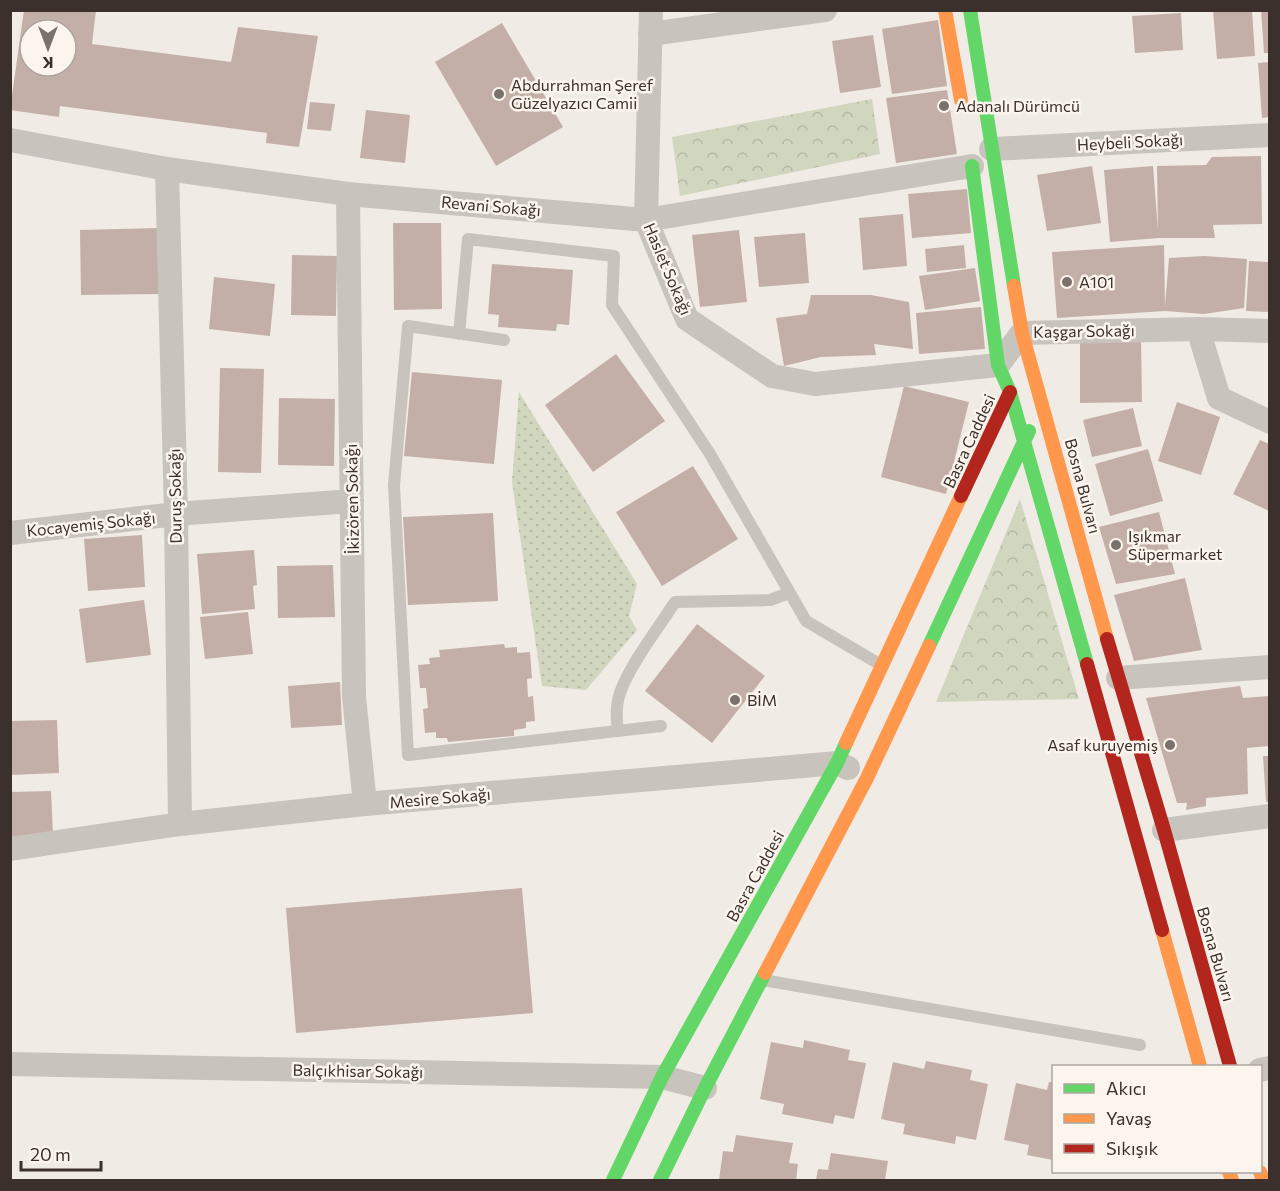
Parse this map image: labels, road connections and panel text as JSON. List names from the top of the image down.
{
  "streets": {
    "main road": ["Basra Caddesi", "Bosna Bulvarı"],
    "street": [
      "Heybeli Sokağı",
      "Revani Sokağı",
      "Haslet Sokağı",
      "Kaşgar Sokağı",
      "Duruş Sokağı",
      "İkizören Sokağı",
      "Kocayemiş Sokağı",
      "Mesire Sokağı",
      "Balçıkhisar Sokağı"
    ]
  },
  "crossings": [
    ["Heybeli Sokağı", "Revani Sokağı"],
    ["Heybeli Sokağı", "Bosna Bulvarı"],
    ["Revani Sokağı", "Haslet Sokağı"],
    ["Revani Sokağı", "Bosna Bulvarı"],
    ["Revani Sokağı", "Duruş Sokağı"],
    ["Revani Sokağı", "İkizören Sokağı"],
    ["Haslet Sokağı", "Kaşgar Sokağı"],
    ["Haslet Sokağı", "Bosna Bulvarı"],
    ["Kaşgar Sokağı", "Bosna Bulvarı"],
    ["Basra Caddesi", "Bosna Bulvarı"],
    ["Basra Caddesi", "Mesire Sokağı"],
    ["Basra Caddesi", "Balçıkhisar Sokağı"],
    ["Duruş Sokağı", "Kocayemiş Sokağı"],
    ["Duruş Sokağı", "Mesire Sokağı"],
    ["İkizören Sokağı", "Kocayemiş Sokağı"],
    ["İkizören Sokağı", "Mesire Sokağı"]
  ],
  "places": [
    "Abdurrahman Şeref Güzelyazıcı Camii",
    "Adanalı Dürümcü",
    "A101",
    "Işıkmar Süpermarket",
    "BİM",
    "Asaf kuruyemiş"
  ],
  "legend": ["Akıcı", "Yavaş", "Sıkışık"],
  "scale_bar": "20 m",
  "north": "bottom"
}
